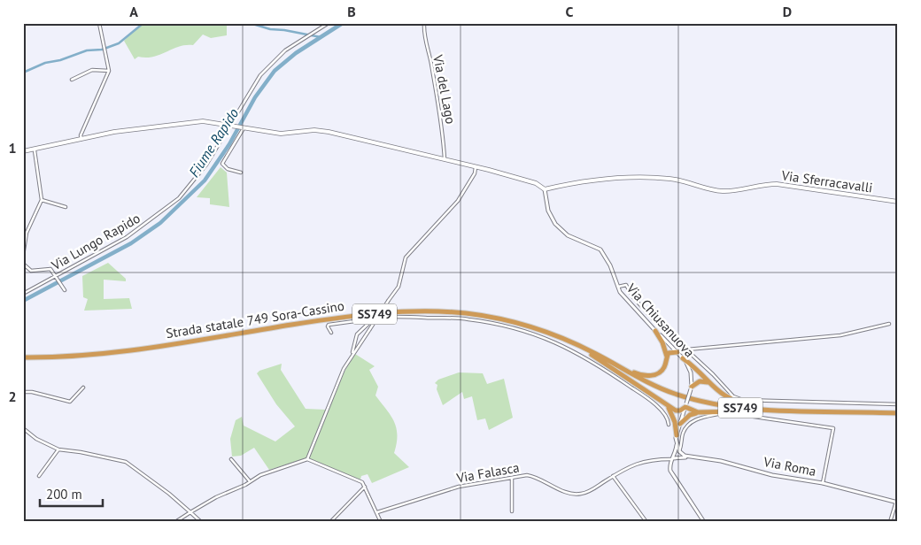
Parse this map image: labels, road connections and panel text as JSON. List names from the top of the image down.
{
  "streets": {
    "highway": ["SS749", "Strada statale 749 Sora-Cassino"],
    "main road": ["Via Sferracavalli"],
    "street": [
      "Via del Lago",
      "Via Lungo Rapido",
      "Via Chiusanuova",
      "Via Roma",
      "Via Falasca"
    ]
  },
  "crossings": [
    ["Via Sferracavalli", "Via Chiusanuova"]
  ],
  "water": ["Fiume Rapido"],
  "scale_bar": "200 m",
  "grid": {
    "columns": [
      "A",
      "B",
      "C",
      "D"
    ],
    "rows": ["1", "2"]
  }
}
